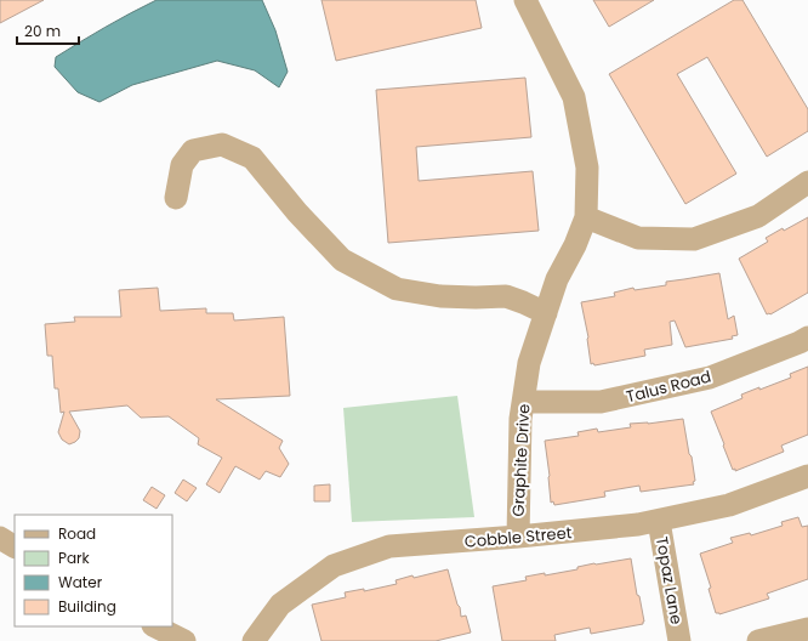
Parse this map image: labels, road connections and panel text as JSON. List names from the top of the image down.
{
  "streets": {
    "street": [
      "Talus Road",
      "Graphite Drive",
      "Cobble Street",
      "Topaz Lane"
    ]
  },
  "crossings": [
    ["Talus Road", "Graphite Drive"],
    ["Graphite Drive", "Cobble Street"],
    ["Cobble Street", "Topaz Lane"]
  ],
  "legend": [
    "Road",
    "Park",
    "Water",
    "Building"
  ],
  "scale_bar": "20 m"
}
